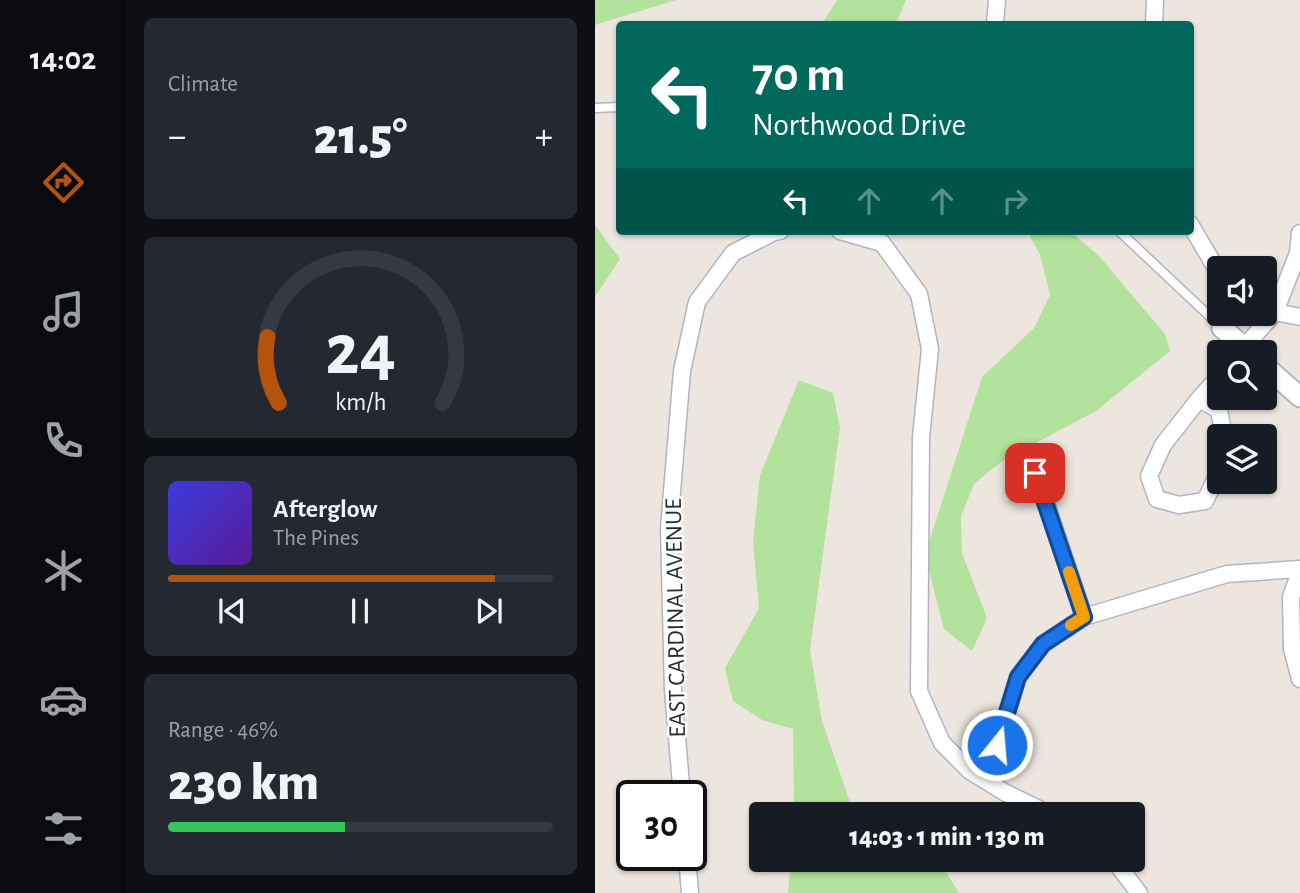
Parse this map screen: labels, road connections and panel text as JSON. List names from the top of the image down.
{
  "streets": {
    "street": ["EAST CARDINAL AVENUE"]
  },
  "page": {
    "tabs": "14:02",
    "tile": [
      "Climate",
      ["Range · 46%", "230 km"]
    ],
    "turn": ["70 m", "Northwood Drive"],
    "heat": ["−", "21.5°", "+"],
    "song": ["Afterglow", "The Pines"],
    "limit": "30",
    "trip": "14:03 · 1 min · 130 m",
    "gauge": ["24", "km/h"]
  }
}
